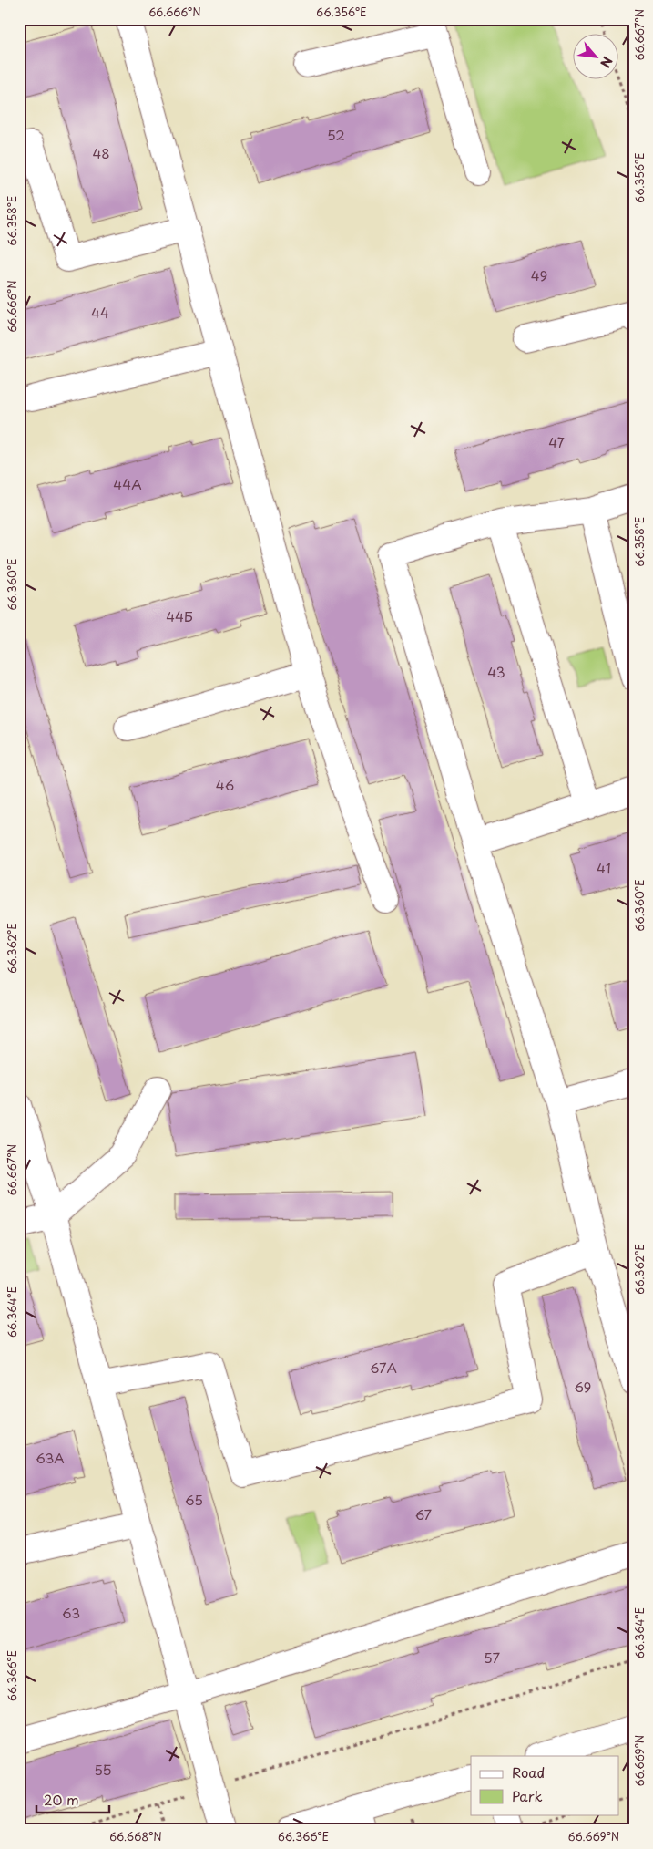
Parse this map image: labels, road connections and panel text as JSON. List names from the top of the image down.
{
  "house_numbers": [
    "52",
    "48",
    "49",
    "44",
    "47",
    "44А",
    "44Б",
    "43",
    "46",
    "41",
    "67А",
    "69",
    "63А",
    "65",
    "67",
    "63",
    "57",
    "55"
  ],
  "legend": ["Road", "Park"],
  "scale_bar": "20 m",
  "north": "bottom right",
  "coordinates": [
    "66.666°N",
    "66.356°E",
    "66.667°N",
    "66.358°E",
    "66.360°E",
    "66.362°E",
    "66.364°E",
    "66.366°E",
    "66.669°N",
    "66.668°N"
  ]
}
